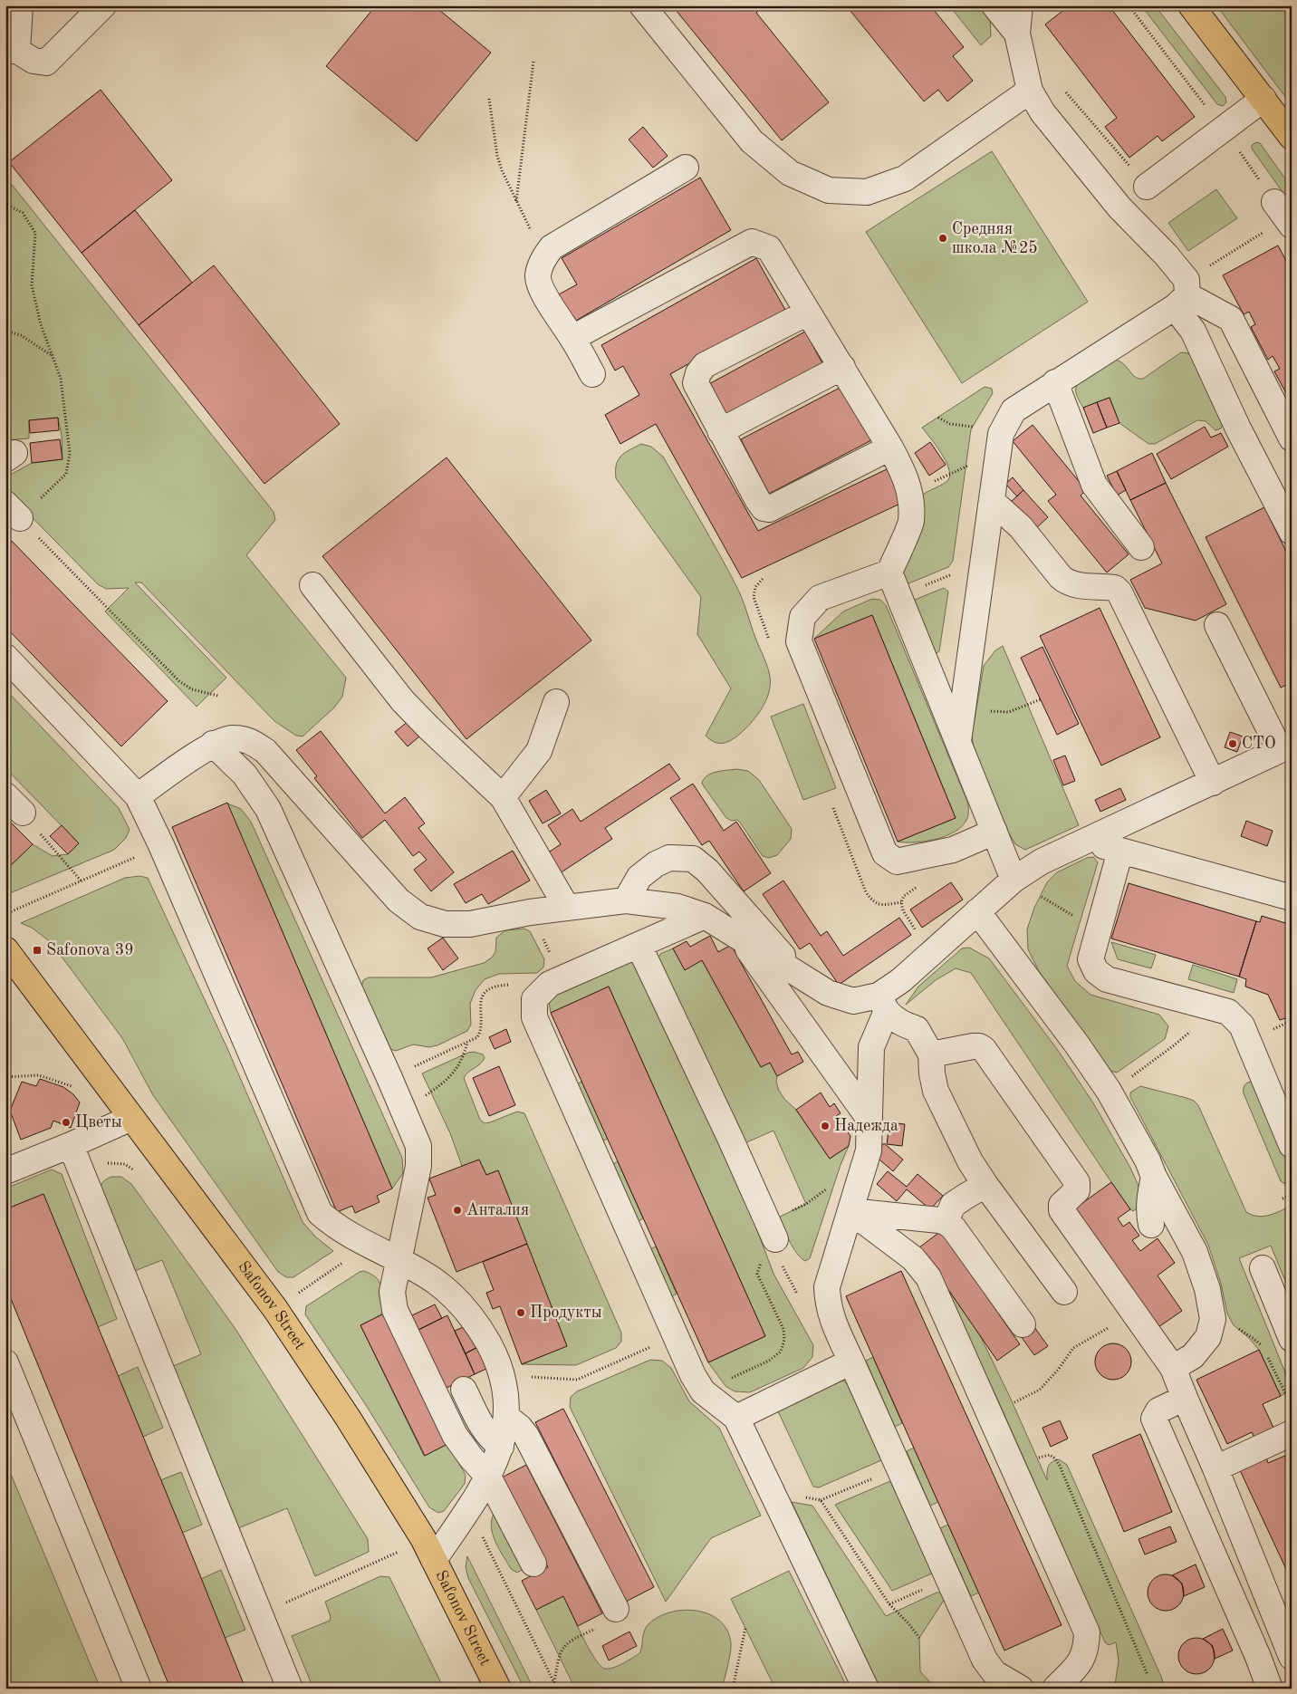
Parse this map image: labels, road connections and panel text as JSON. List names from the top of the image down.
{
  "streets": {
    "main road": ["Safonov Street"]
  },
  "places": {
    "other": [
      "Средняя школа №25",
      "СТО",
      "Цветы",
      "Надежда",
      "Анталия",
      "Продукты"
    ],
    "transit": ["Safonova 39"]
  }
}
